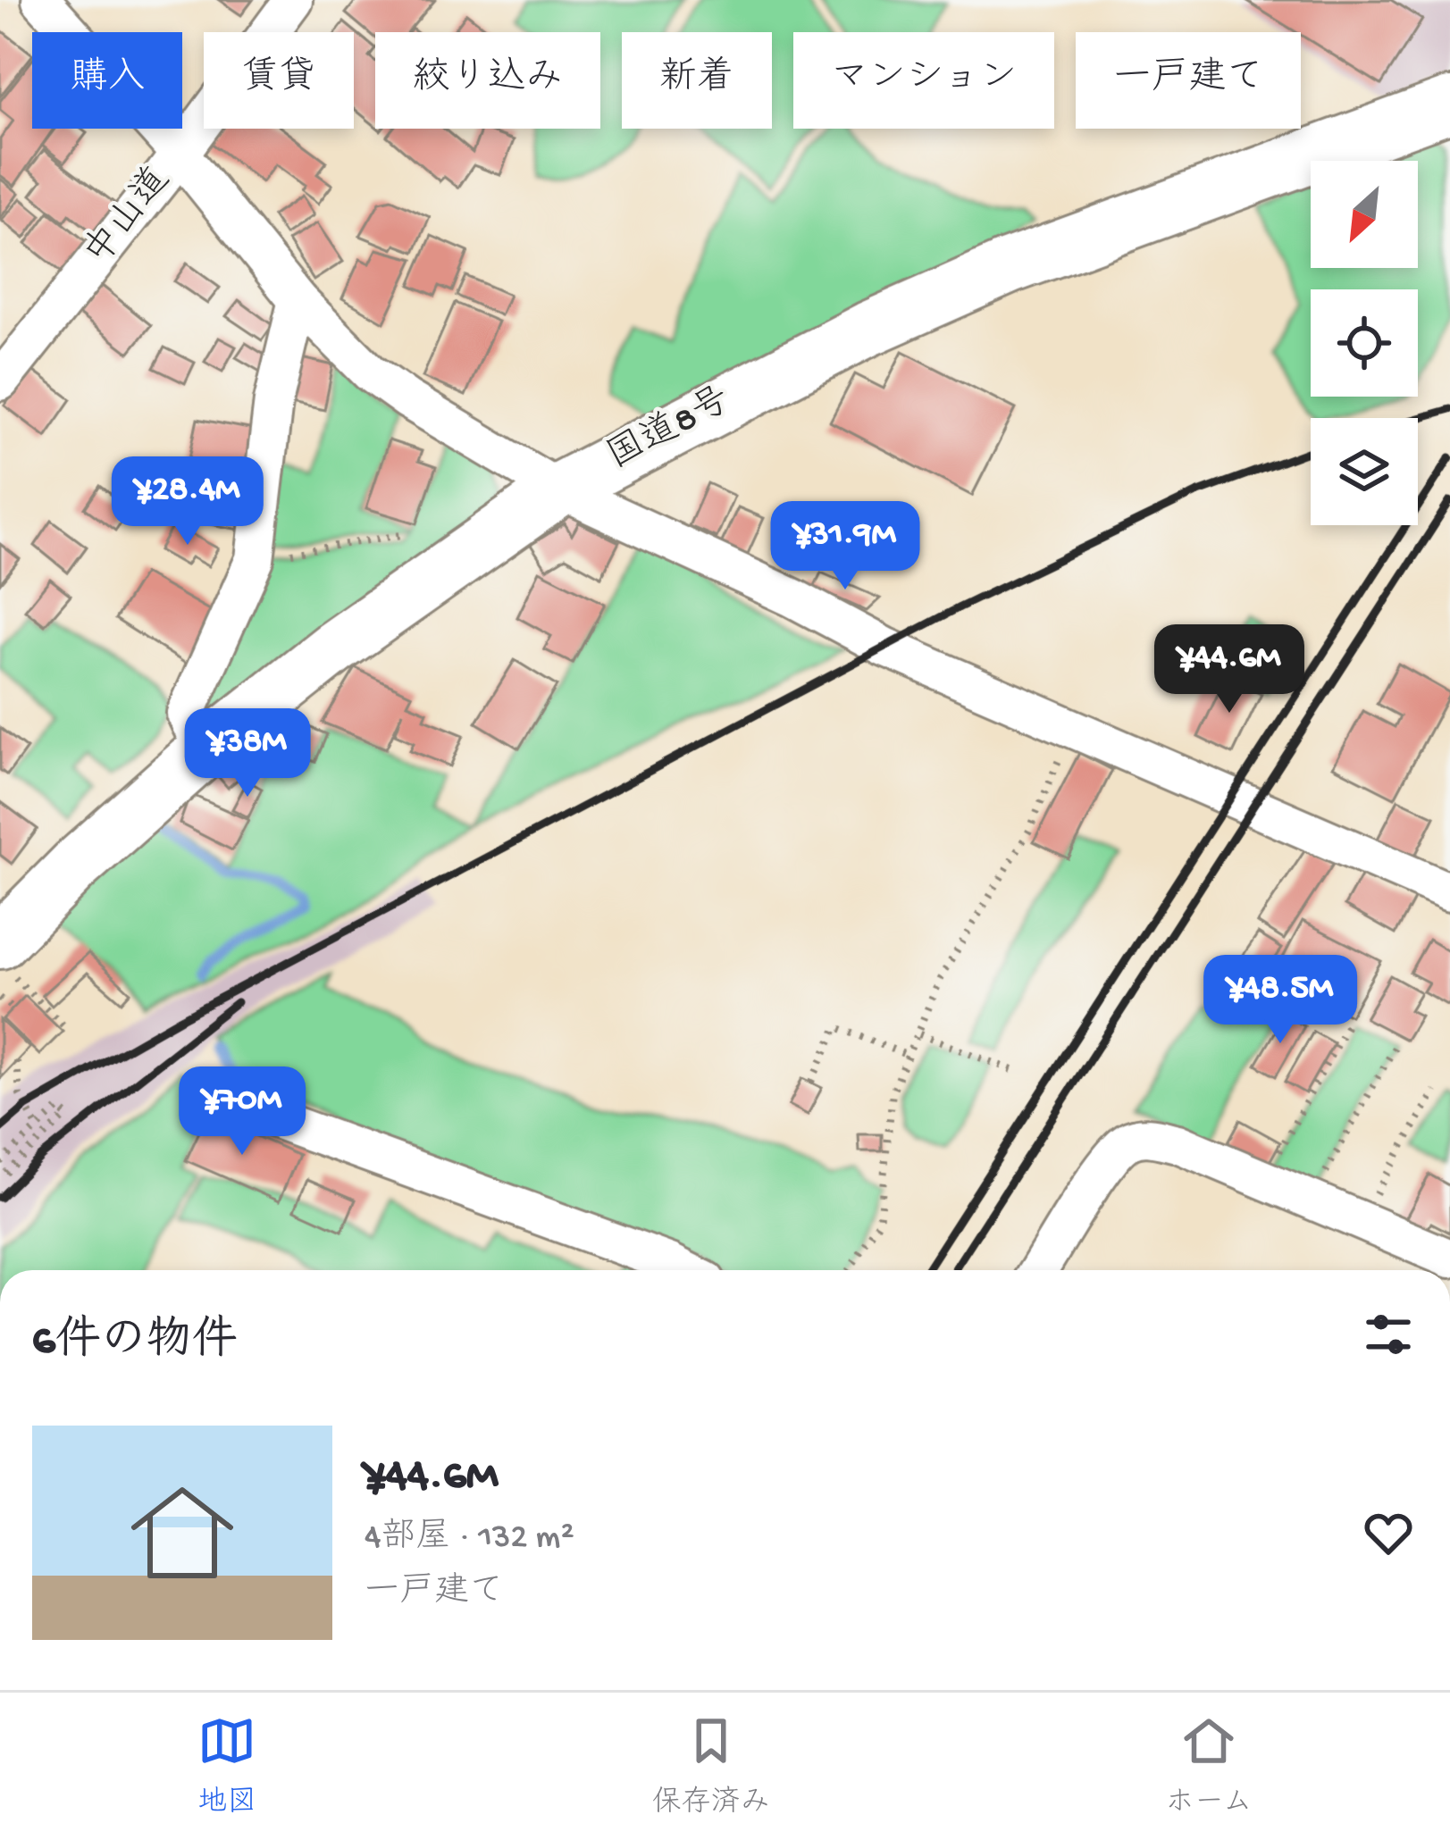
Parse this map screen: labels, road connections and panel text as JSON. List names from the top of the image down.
{
  "streets": {
    "highway": ["国道8号"],
    "street": ["中山道"]
  },
  "north": "bottom left",
  "page": {
    "chip": [
      "購入",
      "賃貸",
      "絞り込み",
      "新着",
      "マンション",
      "一戸建て"
    ],
    "price": [
      "¥28.4M",
      "¥31.9M",
      "¥44.6M",
      "¥38M",
      "¥48.5M",
      "¥70M"
    ],
    "heading": "6件の物件",
    "list": [
      {
        "name": "¥44.6M",
        "note": "4部屋 · 132 m² · 一戸建て"
      }
    ],
    "tabs": ["地図", "保存済み", "ホーム"]
  }
}
